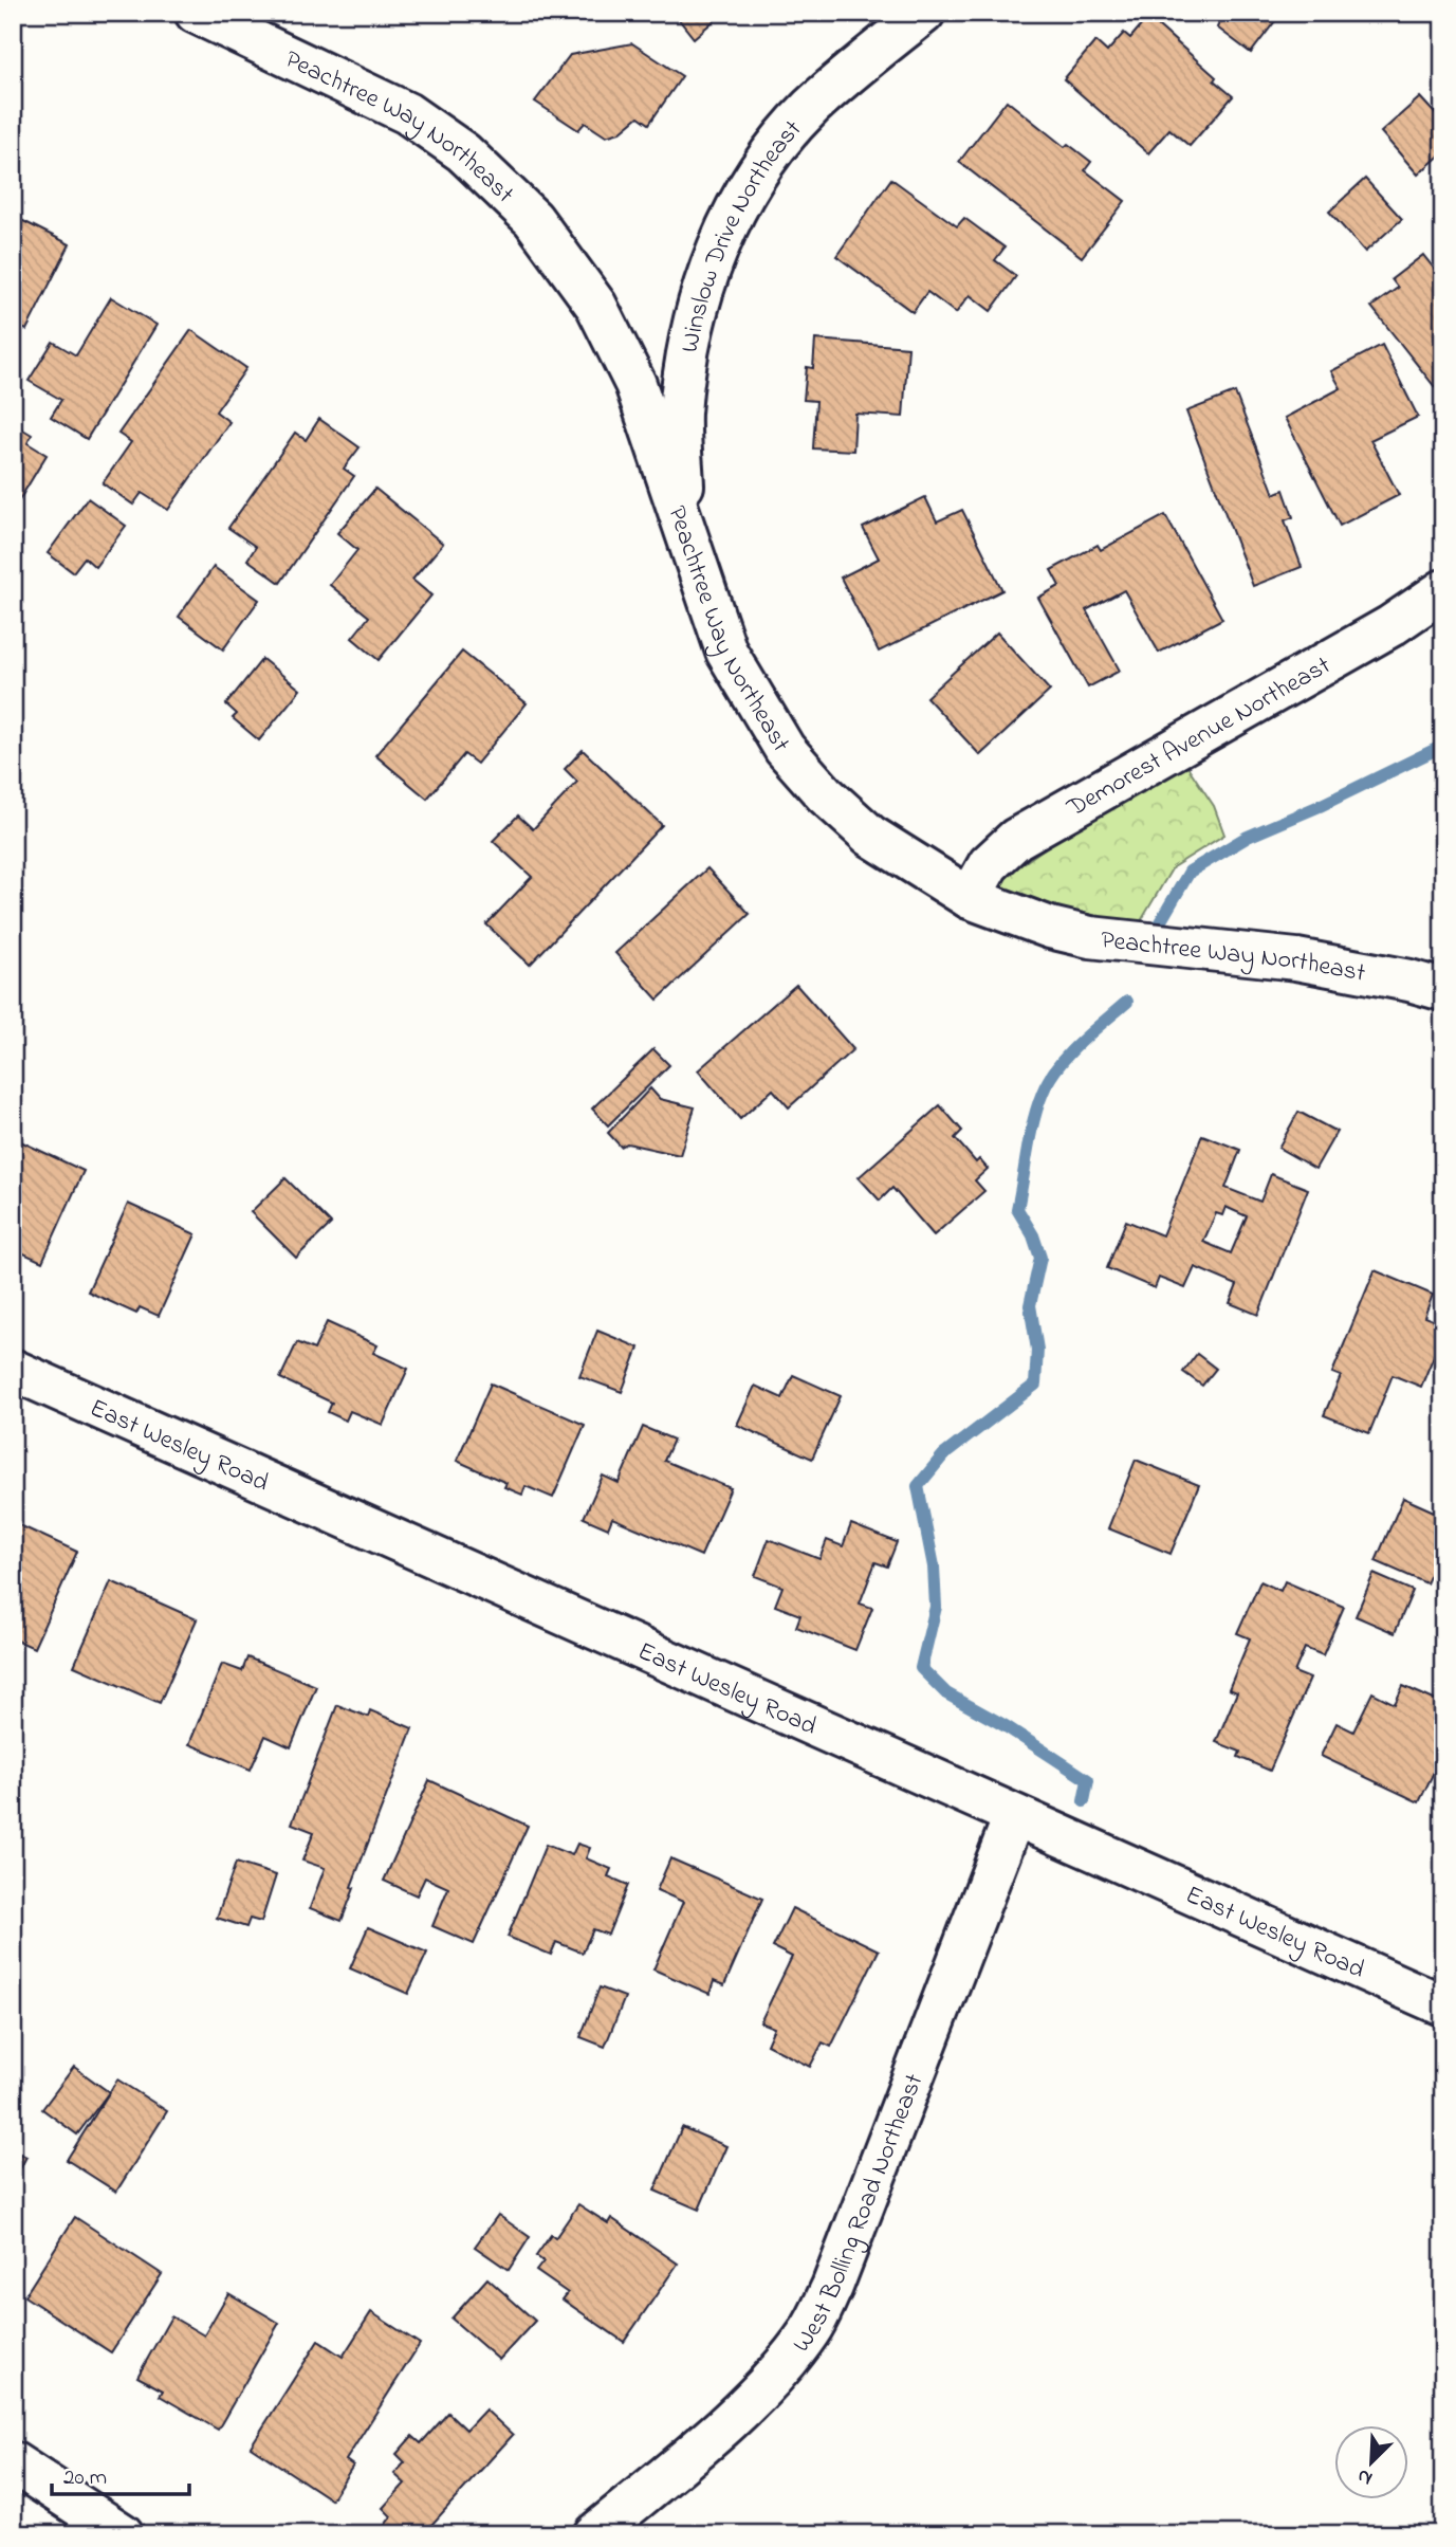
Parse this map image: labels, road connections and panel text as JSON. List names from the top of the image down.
{
  "streets": {
    "street": [
      "Peachtree Way Northeast",
      "Winslow Drive Northeast",
      "Demorest Avenue Northeast",
      "East Wesley Road",
      "West Bolling Road Northeast"
    ]
  },
  "crossings": [
    ["Peachtree Way Northeast", "Winslow Drive Northeast"],
    ["Peachtree Way Northeast", "Demorest Avenue Northeast"],
    ["East Wesley Road", "West Bolling Road Northeast"]
  ],
  "scale_bar": "20 m",
  "north": "bottom left"
}
